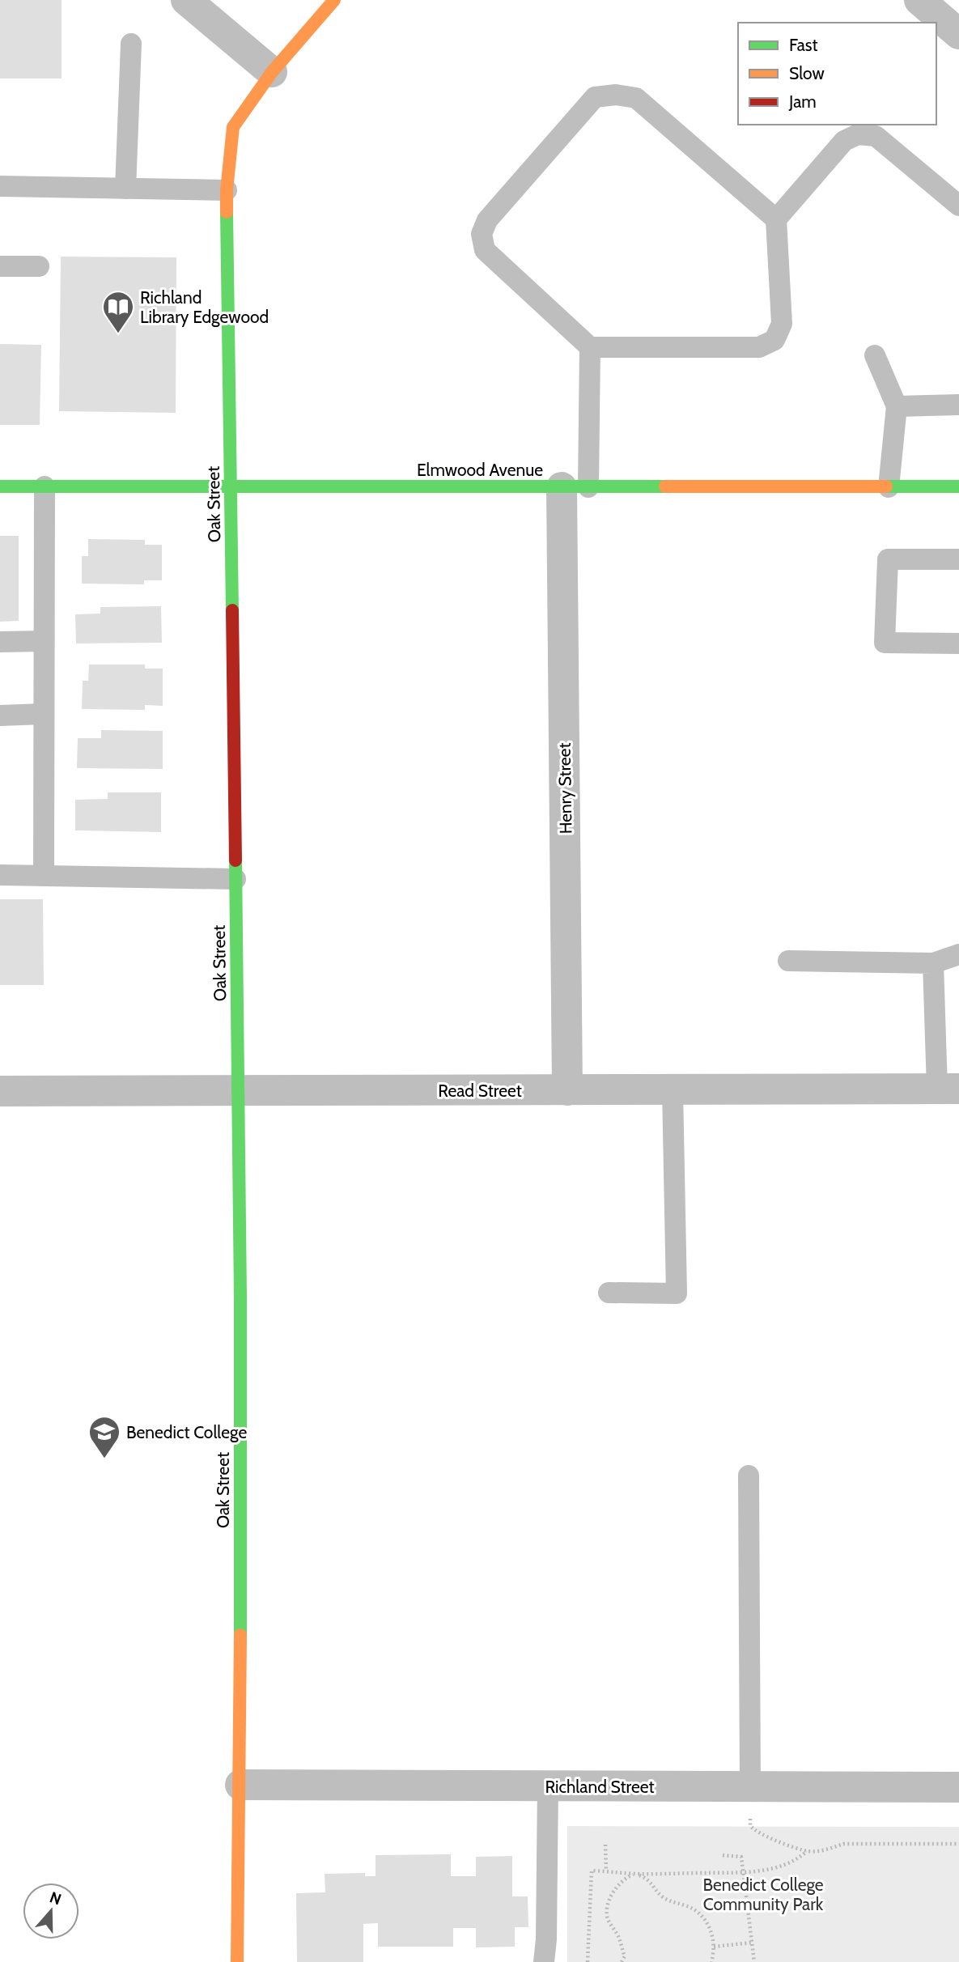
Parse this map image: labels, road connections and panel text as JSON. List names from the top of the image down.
{
  "streets": {
    "street": [
      "Elmwood Avenue",
      "Oak Street",
      "Henry Street",
      "Read Street",
      "Richland Street"
    ]
  },
  "crossings": [
    ["Elmwood Avenue", "Oak Street"],
    ["Elmwood Avenue", "Henry Street"],
    ["Oak Street", "Read Street"],
    ["Oak Street", "Richland Street"],
    ["Henry Street", "Read Street"]
  ],
  "parks": ["Benedict College Community Park"],
  "places": {
    "library": ["Richland Library Edgewood"],
    "school or university": ["Benedict College"]
  },
  "legend": ["Fast", "Slow", "Jam"],
  "north": "top"
}
